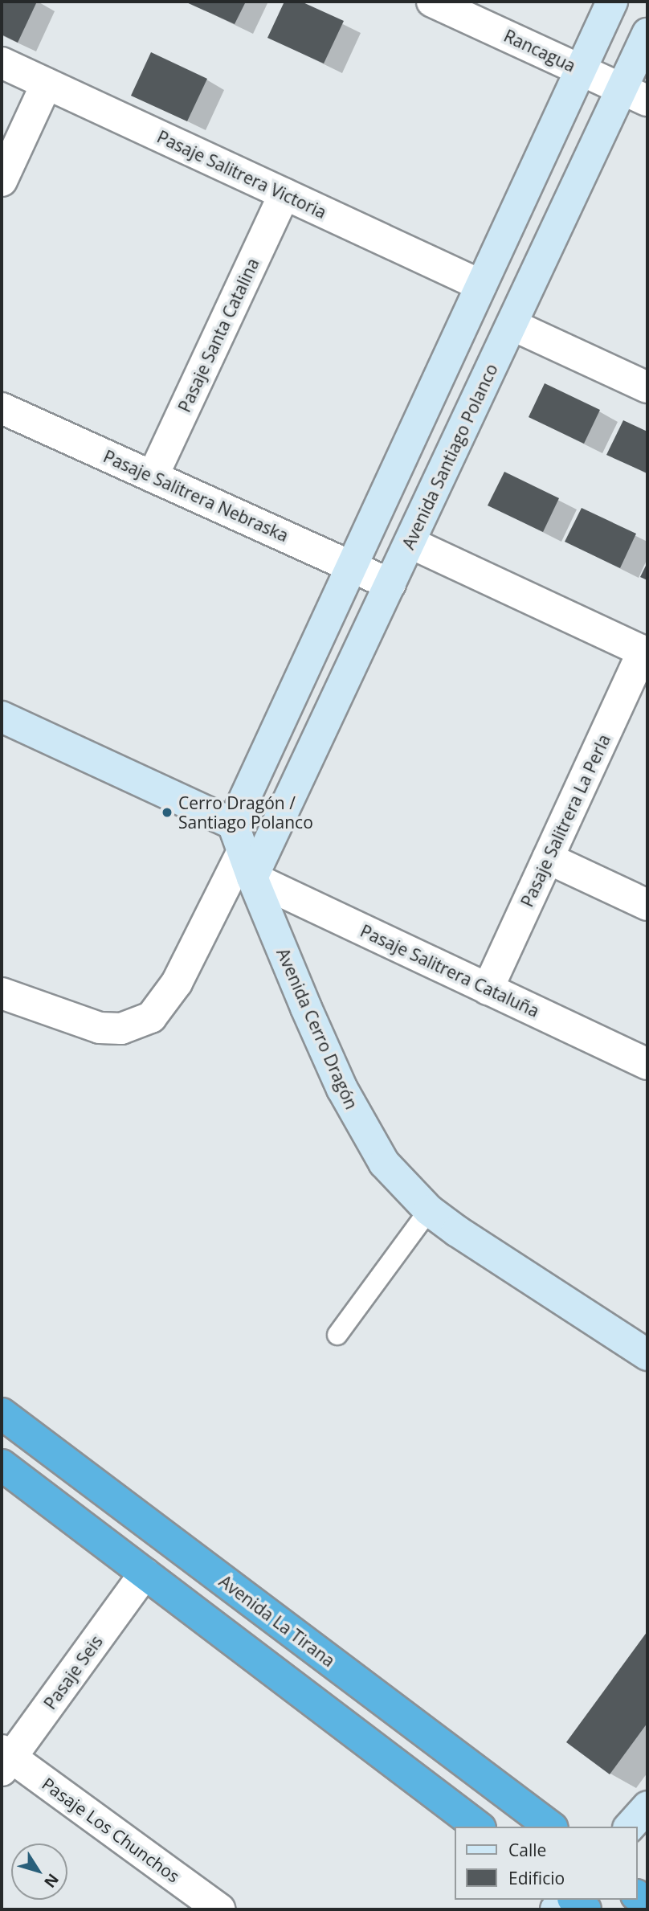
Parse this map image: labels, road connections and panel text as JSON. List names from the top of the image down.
{
  "streets": {
    "highway": ["Avenida La Tirana"],
    "street": [
      "Rancagua",
      "Pasaje Salitrera Victoria",
      "Pasaje Santa Catalina",
      "Avenida Santiago Polanco",
      "Pasaje Salitrera Nebraska",
      "Pasaje Salitrera La Perla",
      "Pasaje Salitrera Cataluña",
      "Avenida Cerro Dragón",
      "Pasaje Seis",
      "Pasaje Los Chunchos"
    ]
  },
  "crossings": [
    ["Rancagua", "Avenida Santiago Polanco"],
    ["Pasaje Salitrera Victoria", "Pasaje Santa Catalina"],
    ["Pasaje Santa Catalina", "Pasaje Salitrera Nebraska"],
    ["Avenida Santiago Polanco", "Pasaje Salitrera Nebraska"],
    ["Avenida Santiago Polanco", "Pasaje Salitrera Cataluña"],
    ["Avenida Santiago Polanco", "Avenida Cerro Dragón"],
    ["Pasaje Salitrera La Perla", "Pasaje Salitrera Cataluña"],
    ["Pasaje Salitrera Cataluña", "Avenida Cerro Dragón"],
    ["Pasaje Seis", "Pasaje Los Chunchos"]
  ],
  "places": ["Cerro Dragón / Santiago Polanco"],
  "legend": ["Calle", "Edificio"],
  "north": "bottom right"
}
